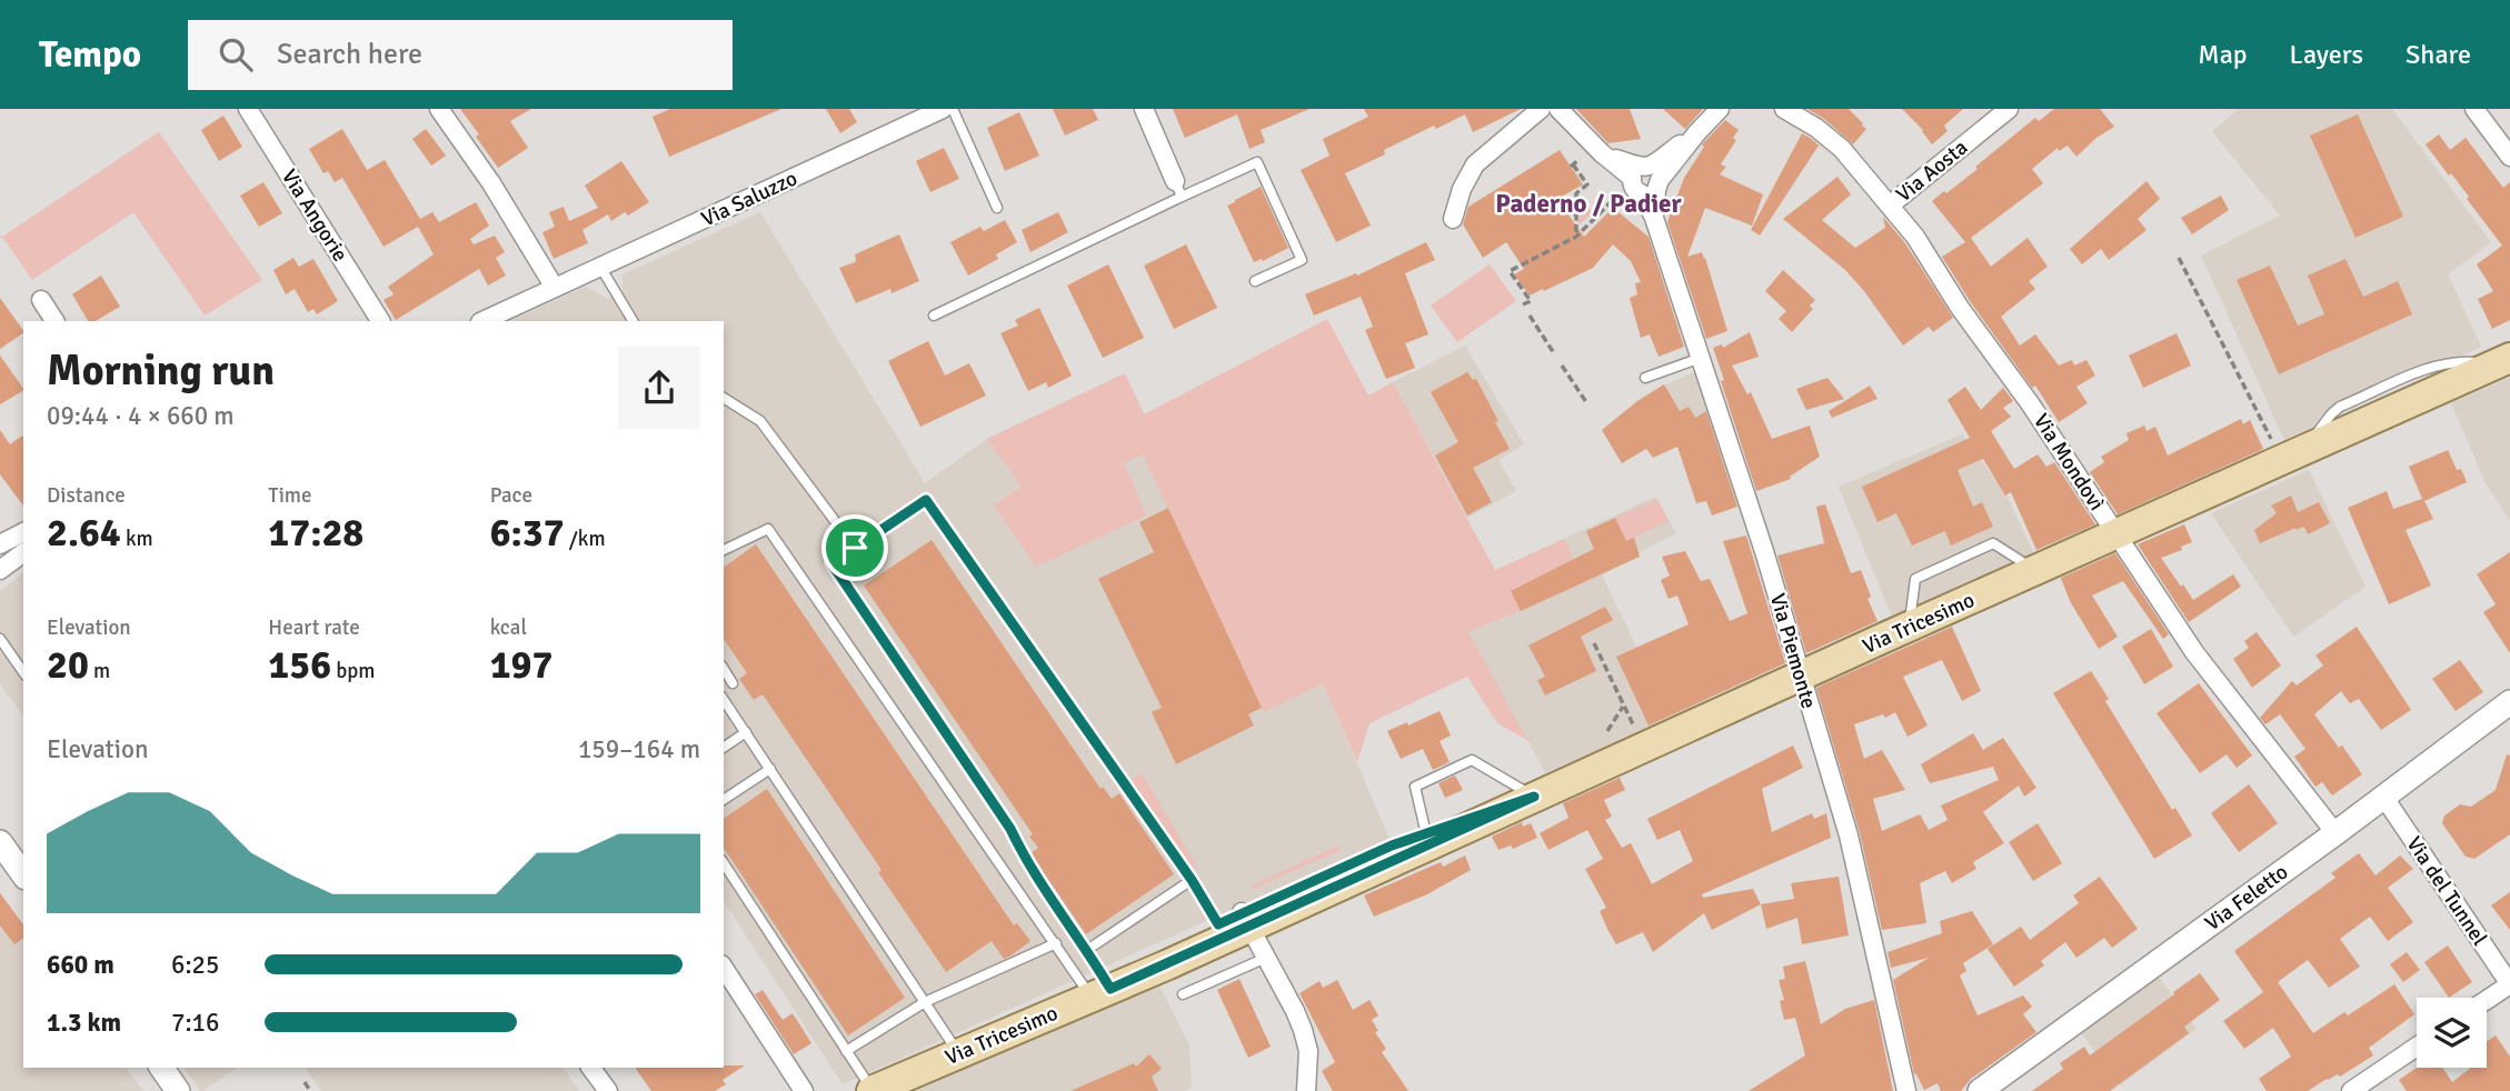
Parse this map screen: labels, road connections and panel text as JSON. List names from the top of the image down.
{
  "streets": {
    "main road": ["Via Tricesimo"],
    "street": [
      "Via Aosta",
      "Via Saluzzo",
      "Via Angorie",
      "Via Mondovì",
      "Via Piemonte",
      "Via del Tunnel",
      "Via Feletto"
    ]
  },
  "crossings": [
    ["Via Aosta", "Via Mondovì"],
    ["Via Mondovì", "Via Tricesimo"],
    ["Via Mondovì", "Via Feletto"],
    ["Via Tricesimo", "Via Piemonte"],
    ["Via del Tunnel", "Via Feletto"]
  ],
  "districts": ["Paderno / Padier"],
  "page": {
    "header": "Tempo",
    "search": "Search here",
    "nav": ["Map", "Layers", "Share"],
    "heading": ["Morning run", "09:44 · 4 × 660 m"],
    "stats": [
      ["Distance", "2.64 km"],
      ["Time", "17:28"],
      ["Pace", "6:37 /km"],
      ["Elevation", "20 m"],
      ["Heart rate", "156 bpm"],
      ["kcal", "197"]
    ],
    "chart": ["Elevation", "159–164 m"],
    "list": [
      {
        "name": "660 m",
        "note": "6:25"
      },
      {
        "name": "1.3 km",
        "note": "7:16"
      }
    ]
  }
}
